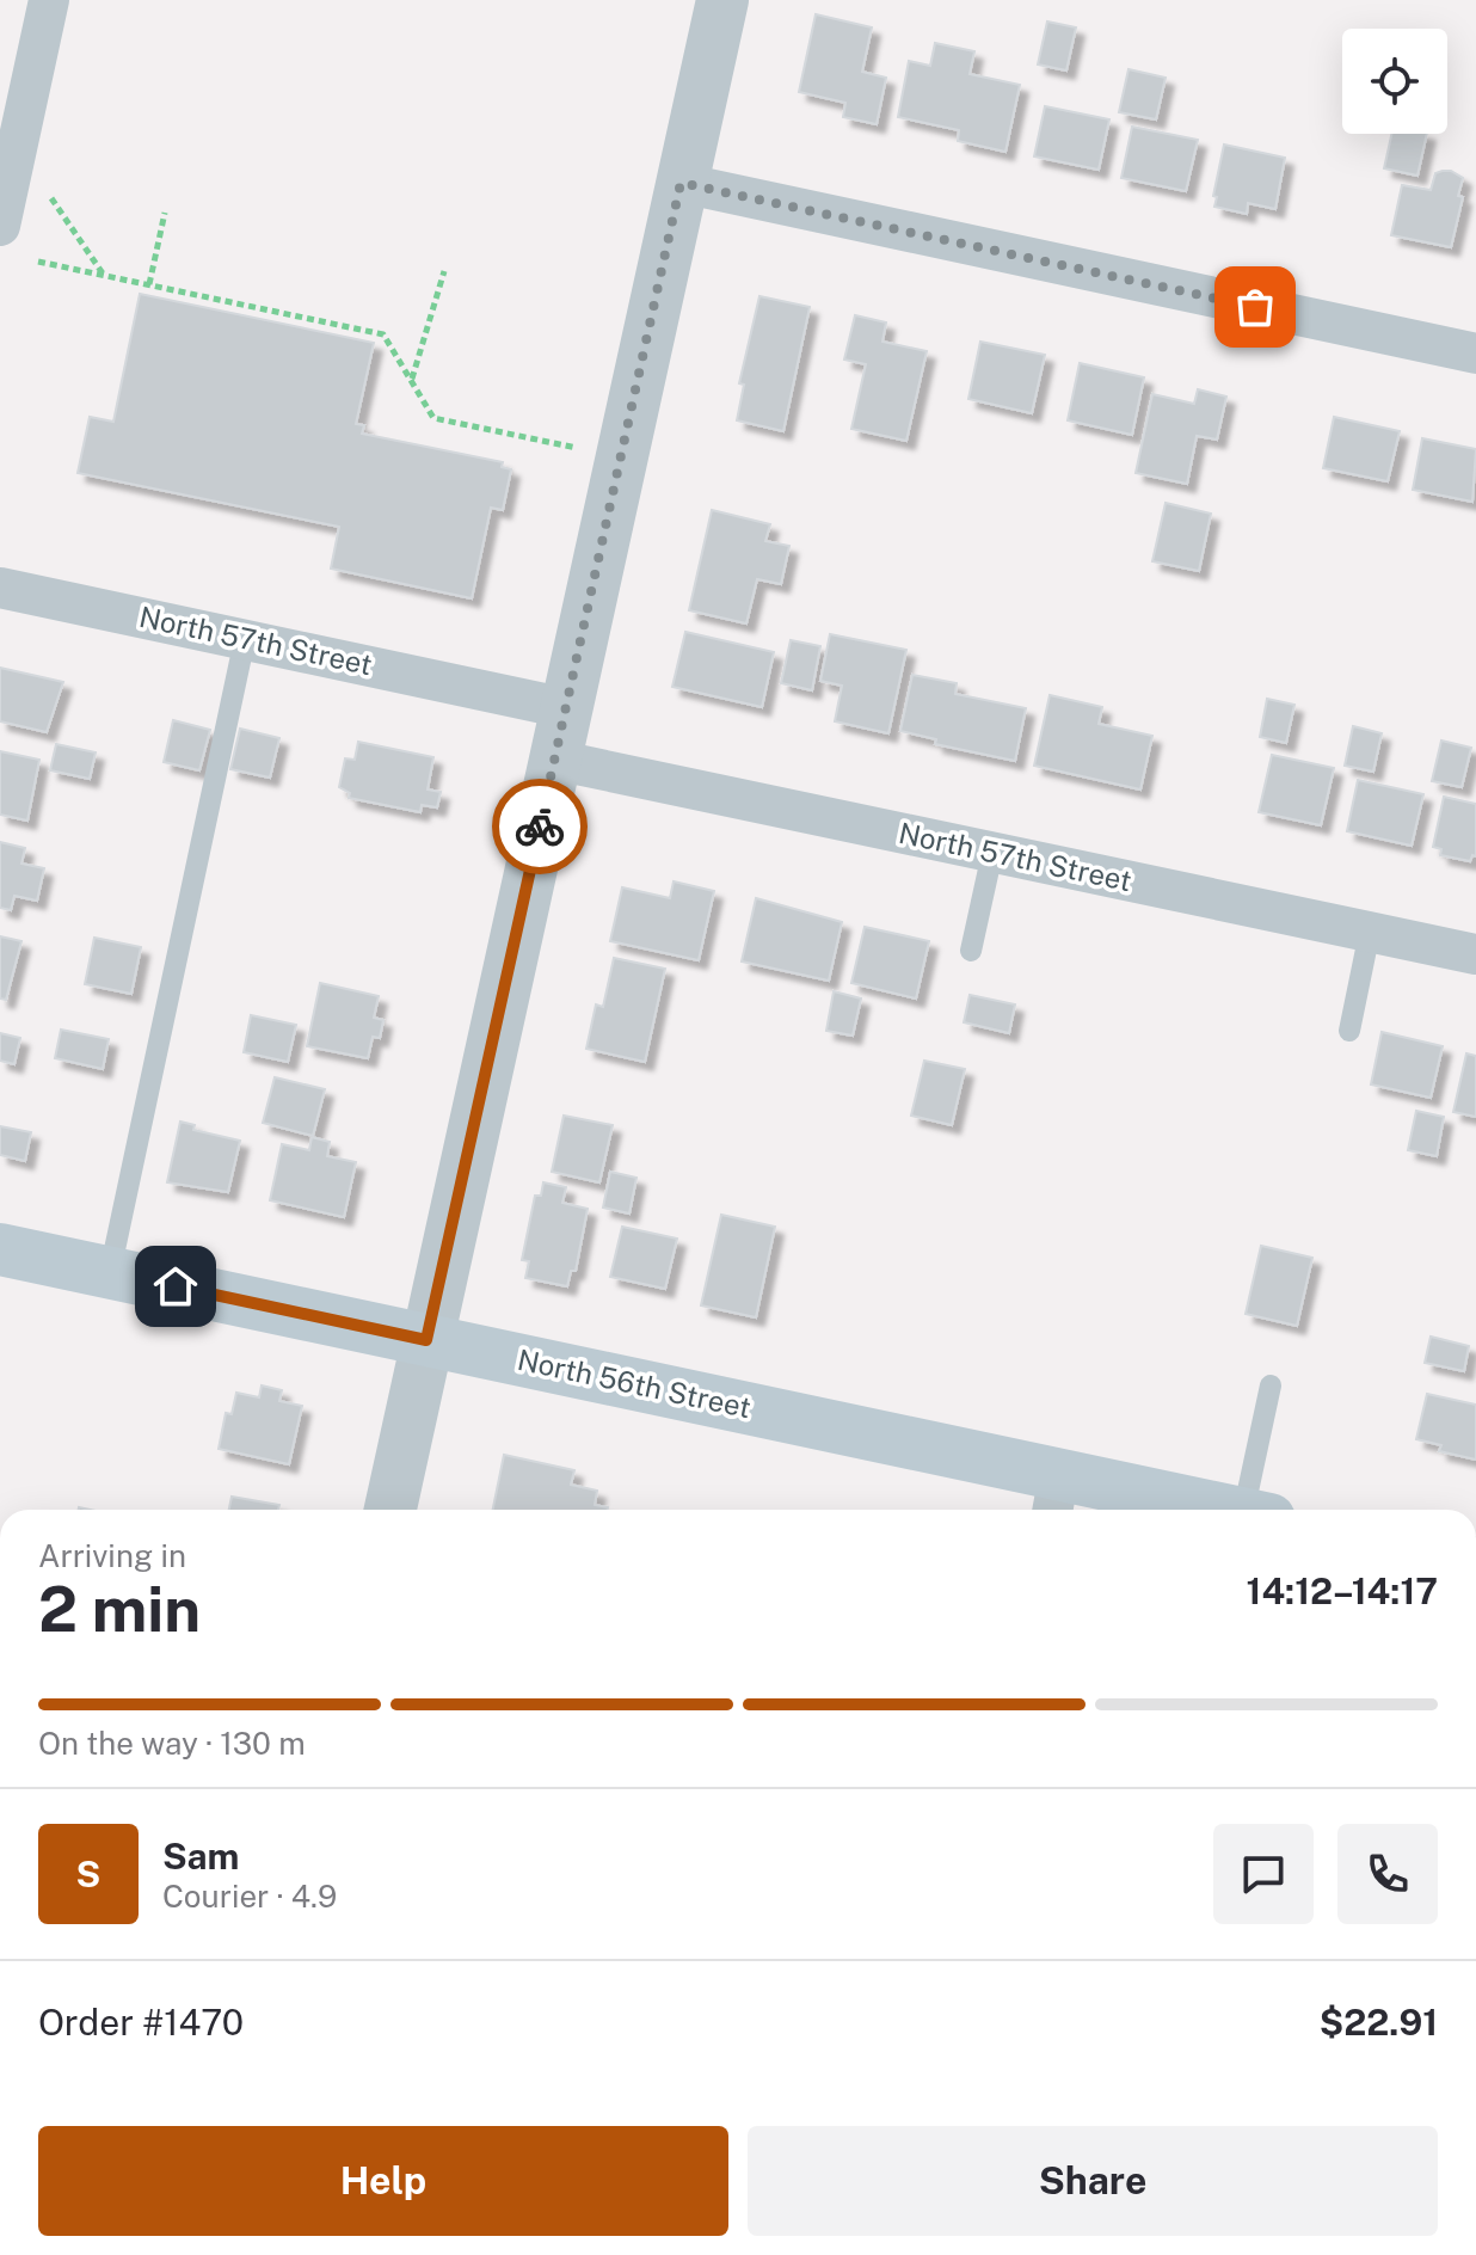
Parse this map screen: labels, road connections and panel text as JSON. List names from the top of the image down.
{
  "streets": {
    "main road": ["North 56th Street"],
    "street": ["North 57th Street"]
  },
  "page": {
    "heading": ["2 min", "Arriving in", "14:12–14:17"],
    "panel": [
      "Sam",
      "Courier · 4.9",
      "Order #1470",
      "$22.91"
    ],
    "bar": "On the way · 130 m",
    "round": "S",
    "buttons": ["Help", "Share"]
  }
}
